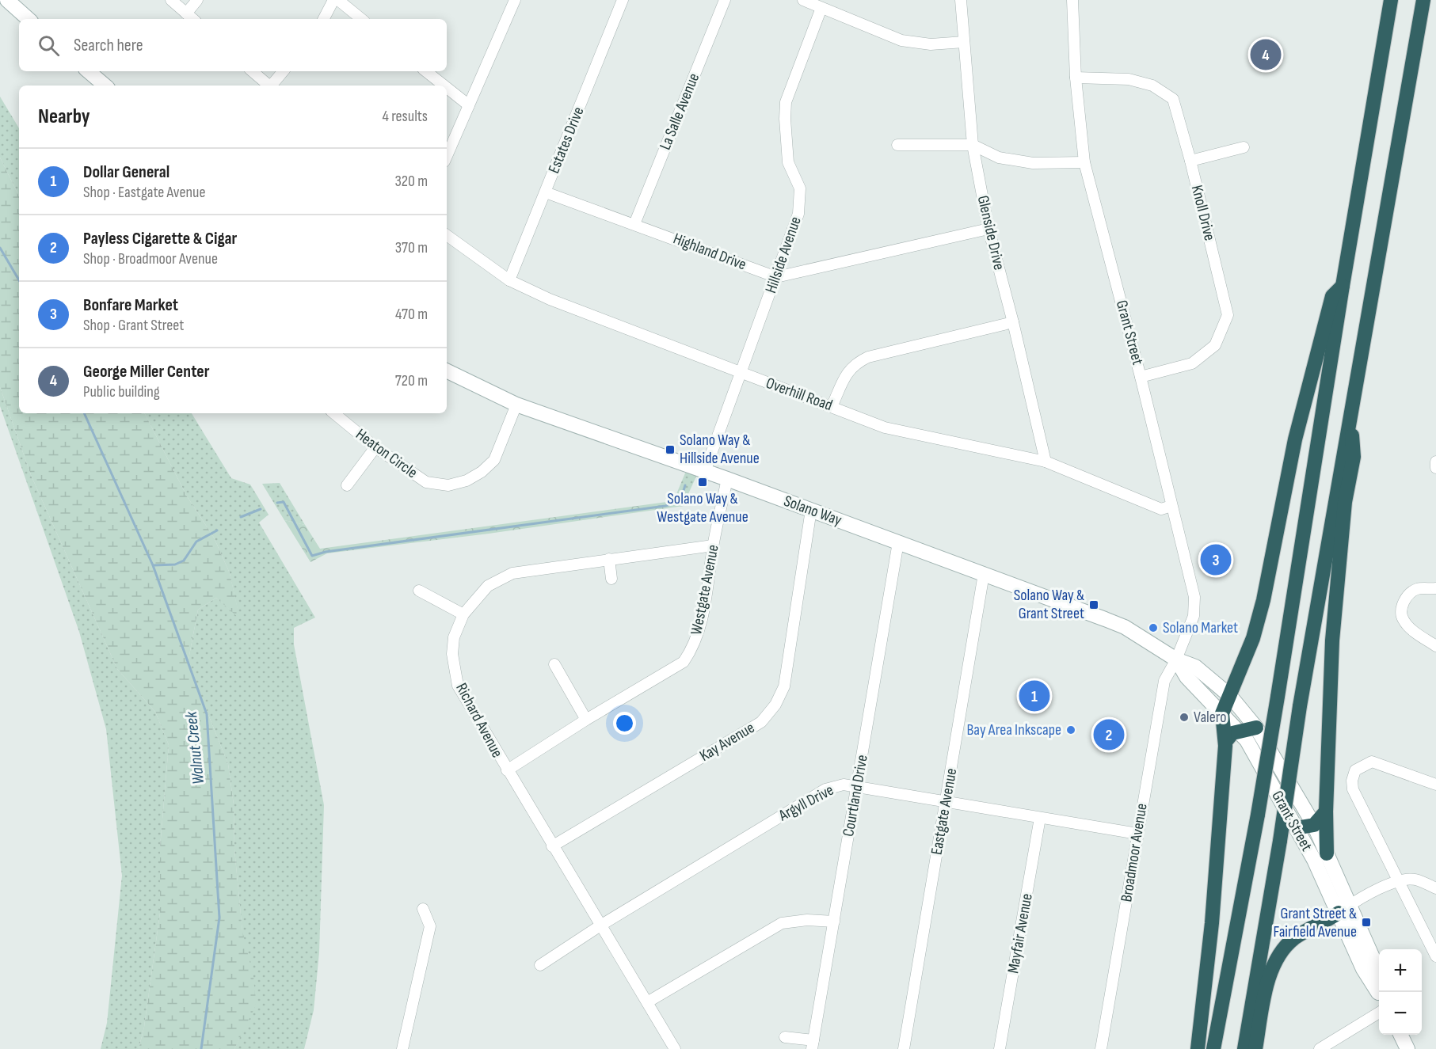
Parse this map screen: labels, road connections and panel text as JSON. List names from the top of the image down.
{
  "streets": {
    "street": [
      "La Salle Avenue",
      "Estates Drive",
      "Knoll Drive",
      "Glenside Drive",
      "Highland Drive",
      "Hillside Avenue",
      "Grant Street",
      "Overhill Road",
      "Heaton Circle",
      "Solano Way",
      "Westgate Avenue",
      "Richard Avenue",
      "Kay Avenue",
      "Courtland Drive",
      "Argyll Drive",
      "Eastgate Avenue",
      "Broadmoor Avenue",
      "Mayfair Avenue"
    ]
  },
  "crossings": [
    ["La Salle Avenue", "Highland Drive"],
    ["Estates Drive", "Highland Drive"],
    ["Estates Drive", "Overhill Road"],
    ["Knoll Drive", "Grant Street"],
    ["Glenside Drive", "Overhill Road"],
    ["Highland Drive", "Hillside Avenue"],
    ["Hillside Avenue", "Overhill Road"],
    ["Hillside Avenue", "Solano Way"],
    ["Grant Street", "Overhill Road"],
    ["Grant Street", "Solano Way"],
    ["Grant Street", "Broadmoor Avenue"],
    ["Heaton Circle", "Solano Way"],
    ["Solano Way", "Westgate Avenue"],
    ["Solano Way", "Kay Avenue"],
    ["Solano Way", "Courtland Drive"],
    ["Solano Way", "Eastgate Avenue"],
    ["Solano Way", "Broadmoor Avenue"],
    ["Westgate Avenue", "Richard Avenue"],
    ["Richard Avenue", "Kay Avenue"],
    ["Richard Avenue", "Argyll Drive"],
    ["Courtland Drive", "Argyll Drive"],
    ["Argyll Drive", "Eastgate Avenue"],
    ["Argyll Drive", "Broadmoor Avenue"],
    ["Argyll Drive", "Mayfair Avenue"]
  ],
  "water": ["Walnut Creek"],
  "places": {
    "transit": [
      "Solano Way & Hillside Avenue",
      "Solano Way & Westgate Avenue",
      "Solano Way & Grant Street",
      "Grant Street & Fairfield Avenue"
    ],
    "other": ["Solano Market", "Valero", "Bay Area Inkscape"]
  },
  "page": {
    "search": "Search here",
    "pins": [
      "4",
      "3",
      "1",
      "2"
    ],
    "heading": ["Nearby", "4 results"],
    "list": [
      {
        "mark": "1",
        "name": "Dollar General",
        "note": "Shop · Eastgate Avenue",
        "value": "320 m"
      },
      {
        "mark": "2",
        "name": "Payless Cigarette & Cigar",
        "note": "Shop · Broadmoor Avenue",
        "value": "370 m"
      },
      {
        "mark": "3",
        "name": "Bonfare Market",
        "note": "Shop · Grant Street",
        "value": "470 m"
      },
      {
        "mark": "4",
        "name": "George Miller Center",
        "note": "Public building",
        "value": "720 m"
      }
    ],
    "map_buttons": ["+", "−"]
  }
}
